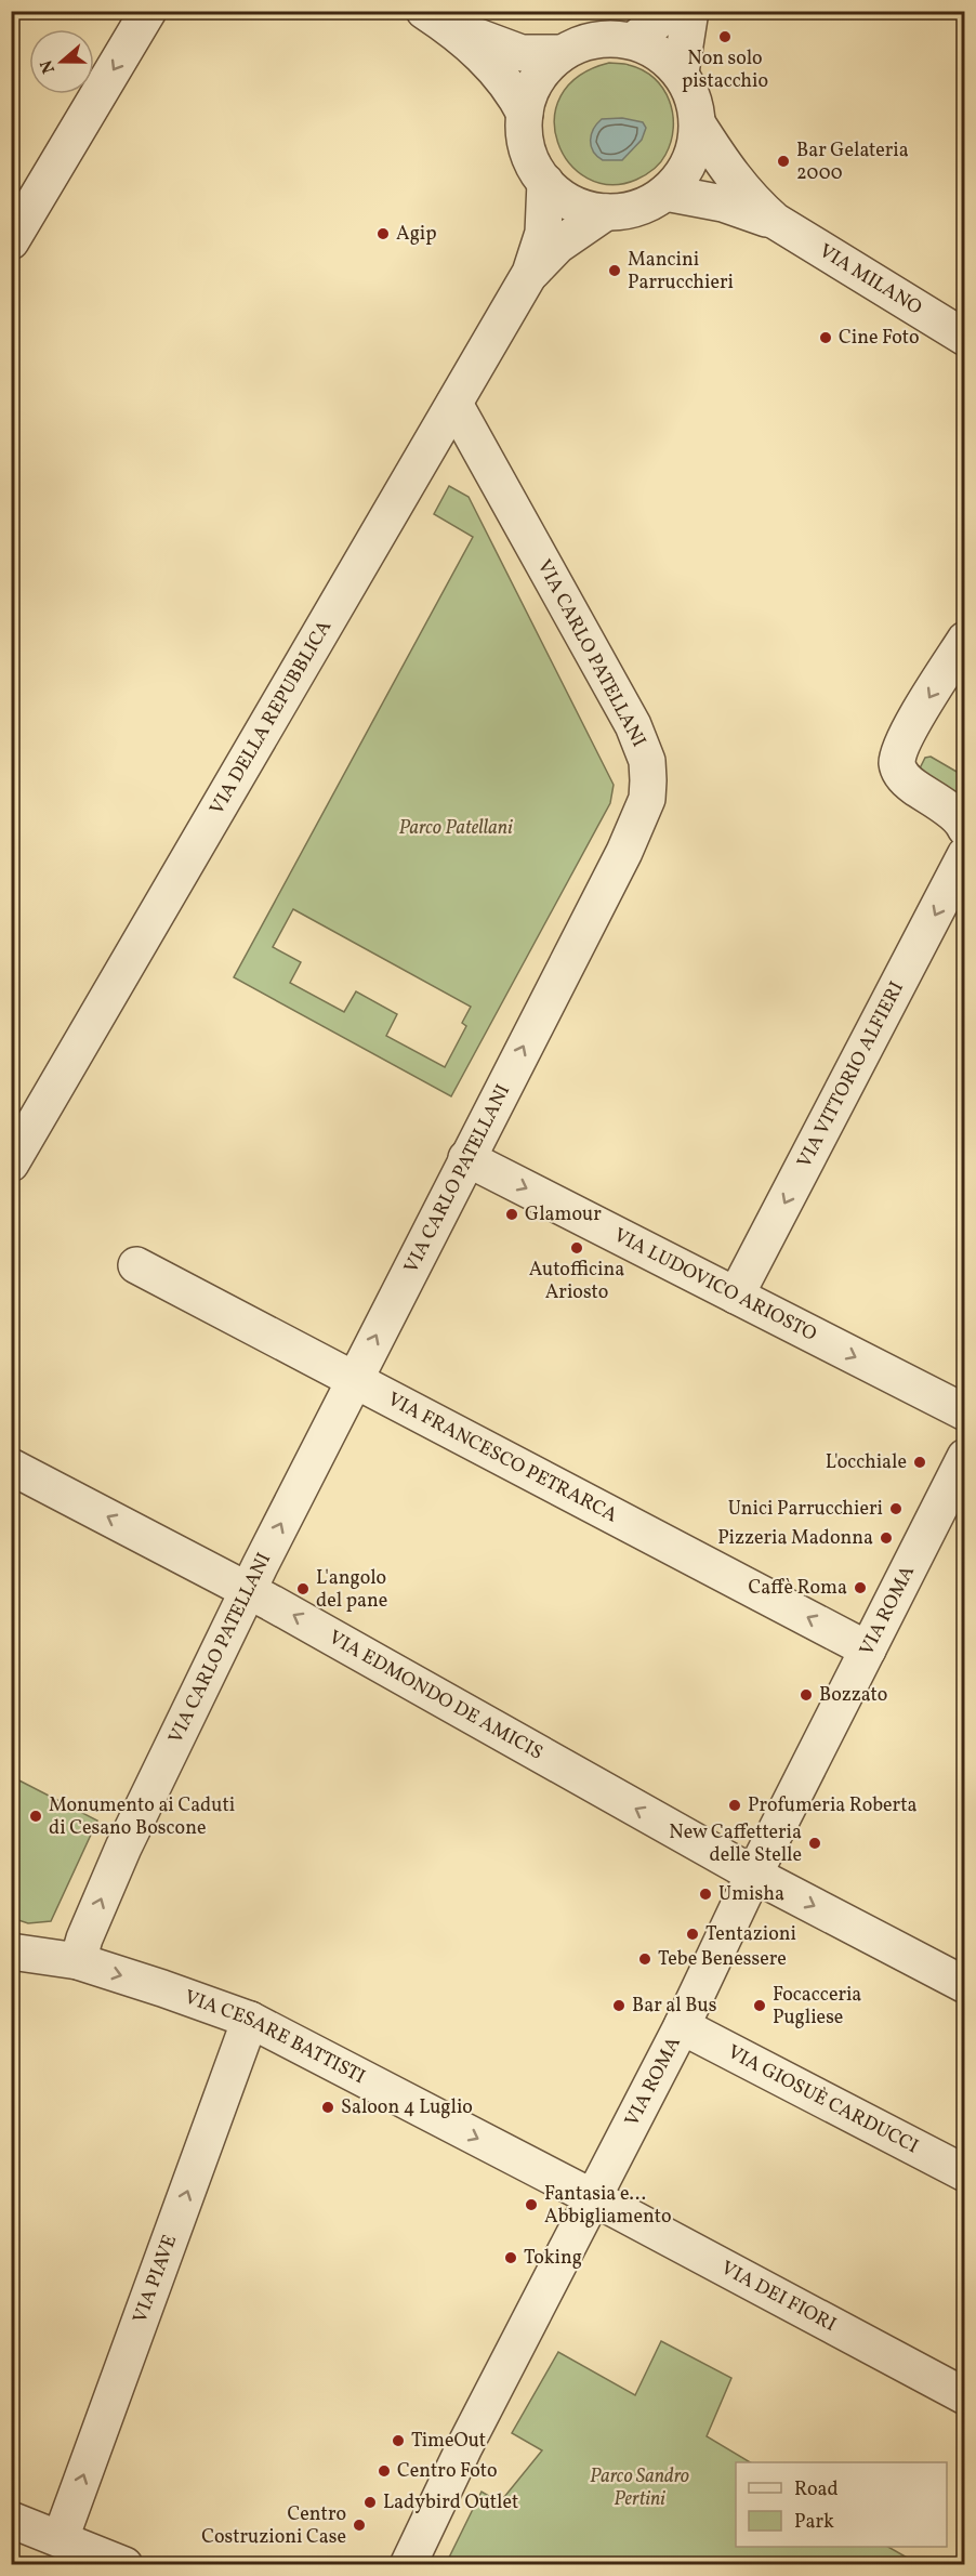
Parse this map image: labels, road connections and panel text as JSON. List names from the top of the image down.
{
  "streets": {
    "street": [
      "VIA MILANO",
      "VIA CARLO PATELLANI",
      "VIA DELLA REPUBBLICA",
      "VIA VITTORIO ALFIERI",
      "VIA LUDOVICO ARIOSTO",
      "VIA FRANCESCO PETRARCA",
      "VIA ROMA",
      "VIA EDMONDO DE AMICIS",
      "VIA CESARE BATTISTI",
      "VIA GIOSUÈ CARDUCCI",
      "VIA PIAVE",
      "VIA DEI FIORI"
    ]
  },
  "crossings": [
    ["VIA MILANO", "VIA DELLA REPUBBLICA"],
    ["VIA CARLO PATELLANI", "VIA DELLA REPUBBLICA"],
    ["VIA CARLO PATELLANI", "VIA LUDOVICO ARIOSTO"],
    ["VIA CARLO PATELLANI", "VIA FRANCESCO PETRARCA"],
    ["VIA CARLO PATELLANI", "VIA EDMONDO DE AMICIS"],
    ["VIA CARLO PATELLANI", "VIA CESARE BATTISTI"],
    ["VIA VITTORIO ALFIERI", "VIA LUDOVICO ARIOSTO"],
    ["VIA FRANCESCO PETRARCA", "VIA ROMA"],
    ["VIA ROMA", "VIA EDMONDO DE AMICIS"],
    ["VIA ROMA", "VIA CESARE BATTISTI"],
    ["VIA ROMA", "VIA GIOSUÈ CARDUCCI"],
    ["VIA ROMA", "VIA DEI FIORI"],
    ["VIA CESARE BATTISTI", "VIA PIAVE"],
    ["VIA CESARE BATTISTI", "VIA DEI FIORI"]
  ],
  "one_way": [
    "VIA CARLO PATELLANI",
    "VIA VITTORIO ALFIERI",
    "VIA LUDOVICO ARIOSTO",
    "VIA FRANCESCO PETRARCA",
    "VIA CESARE BATTISTI",
    "VIA PIAVE"
  ],
  "parks": ["Parco Patellani", "Parco Sandro Pertini"],
  "places": [
    "Non solo pistacchio",
    "Bar Gelateria 2000",
    "Agip",
    "Mancini Parrucchieri",
    "Cine Foto",
    "Glamour",
    "Autofficina Ariosto",
    "L'occhiale",
    "Unici Parrucchieri",
    "Pizzeria Madonna",
    "Caffè Roma",
    "L'angolo del pane",
    "Bozzato",
    "Profumeria Roberta",
    "Monumento ai Caduti di Cesano Boscone",
    "New Caffetteria delle Stelle",
    "Umisha",
    "Tentazioni",
    "Tebe Benessere",
    "Bar al Bus",
    "Focacceria Pugliese",
    "Saloon 4 Luglio",
    "Fantasia e... Abbigliamento",
    "Toking",
    "TimeOut",
    "Centro Foto",
    "Ladybird Outlet",
    "Centro Costruzioni Case"
  ],
  "legend": ["Road", "Park"],
  "north": "left"
}
